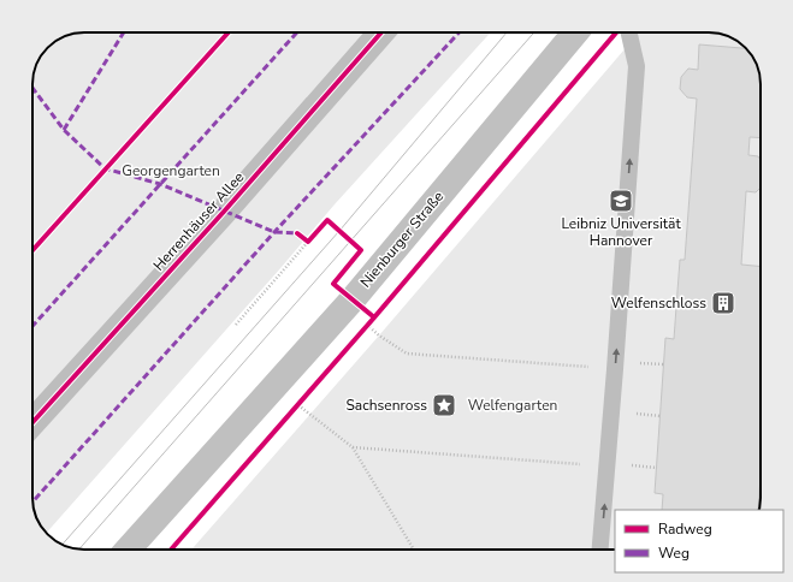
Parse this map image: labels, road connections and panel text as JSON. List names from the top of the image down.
{
  "streets": {
    "street": ["Herrenhäuser Allee", "Nienburger Straße"]
  },
  "parks": ["Georgengarten", "Welfengarten"],
  "places": {
    "school or university": ["Leibniz Universität Hannover"],
    "building": ["Welfenschloss"],
    "place": ["Sachsenross"]
  },
  "legend": ["Radweg", "Weg"]
}
